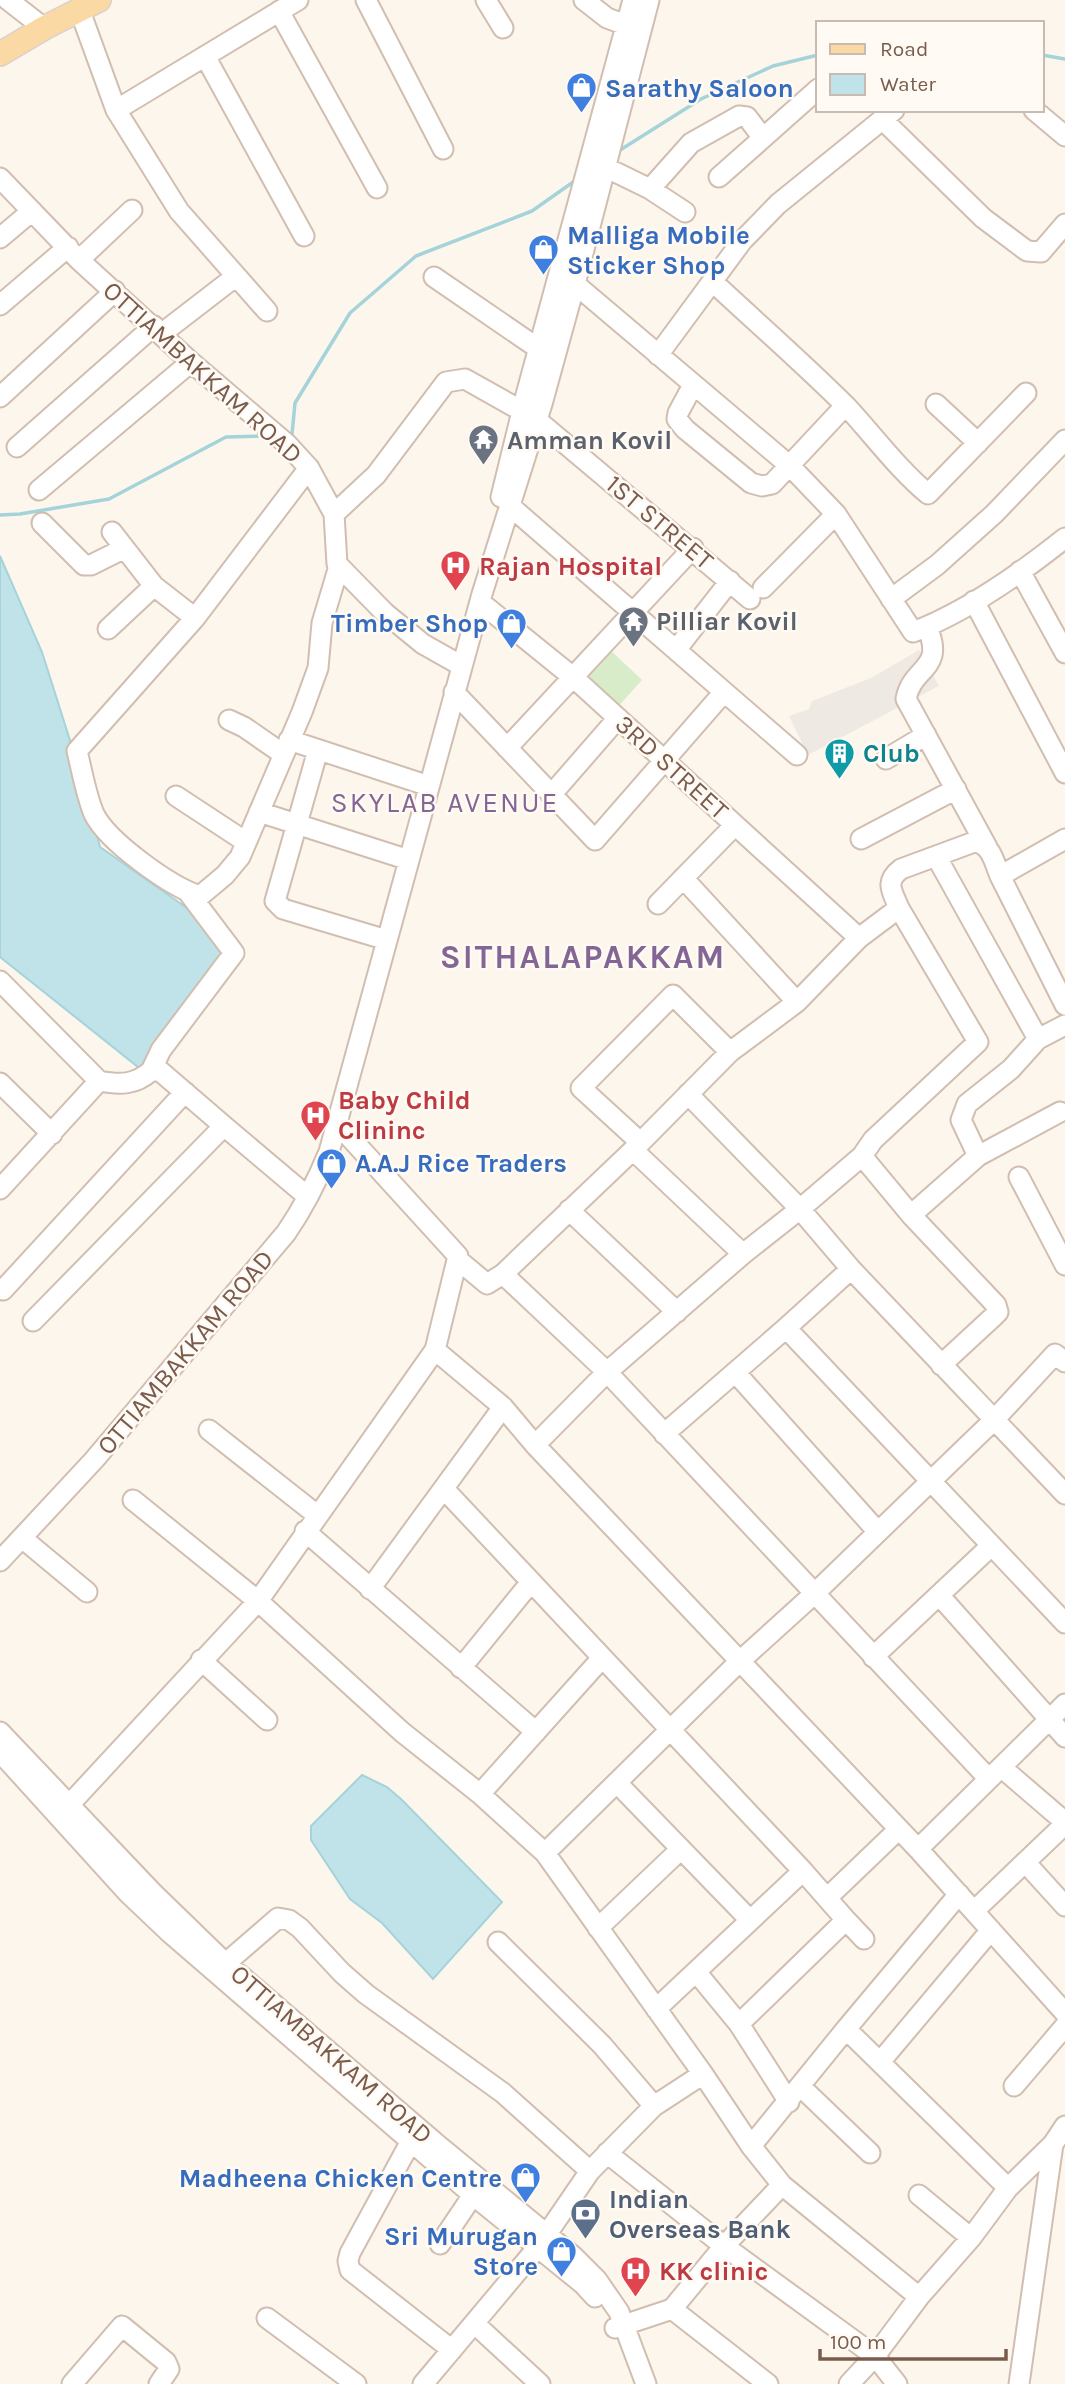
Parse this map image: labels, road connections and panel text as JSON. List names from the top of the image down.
{
  "streets": {
    "street": ["OTTIAMBAKKAM ROAD", "1ST STREET", "3RD STREET"]
  },
  "crossings": [
    ["OTTIAMBAKKAM ROAD", "1ST STREET"],
    ["OTTIAMBAKKAM ROAD", "3RD STREET"]
  ],
  "districts": ["SKYLAB AVENUE", "SITHALAPAKKAM"],
  "places": {
    "shop": [
      "Sarathy Saloon",
      "Malliga Mobile Sticker Shop",
      "Timber Shop",
      "A.A.J Rice Traders",
      "Madheena Chicken Centre",
      "Sri Murugan Store"
    ],
    "temple": ["Amman Kovil", "Pilliar Kovil"],
    "hospital": ["Rajan Hospital", "Baby Child Clininc", "KK clinic"],
    "building": ["Club"],
    "bank": ["Indian Overseas Bank"]
  },
  "legend": ["Road", "Water"],
  "scale_bar": "100 m"
}
